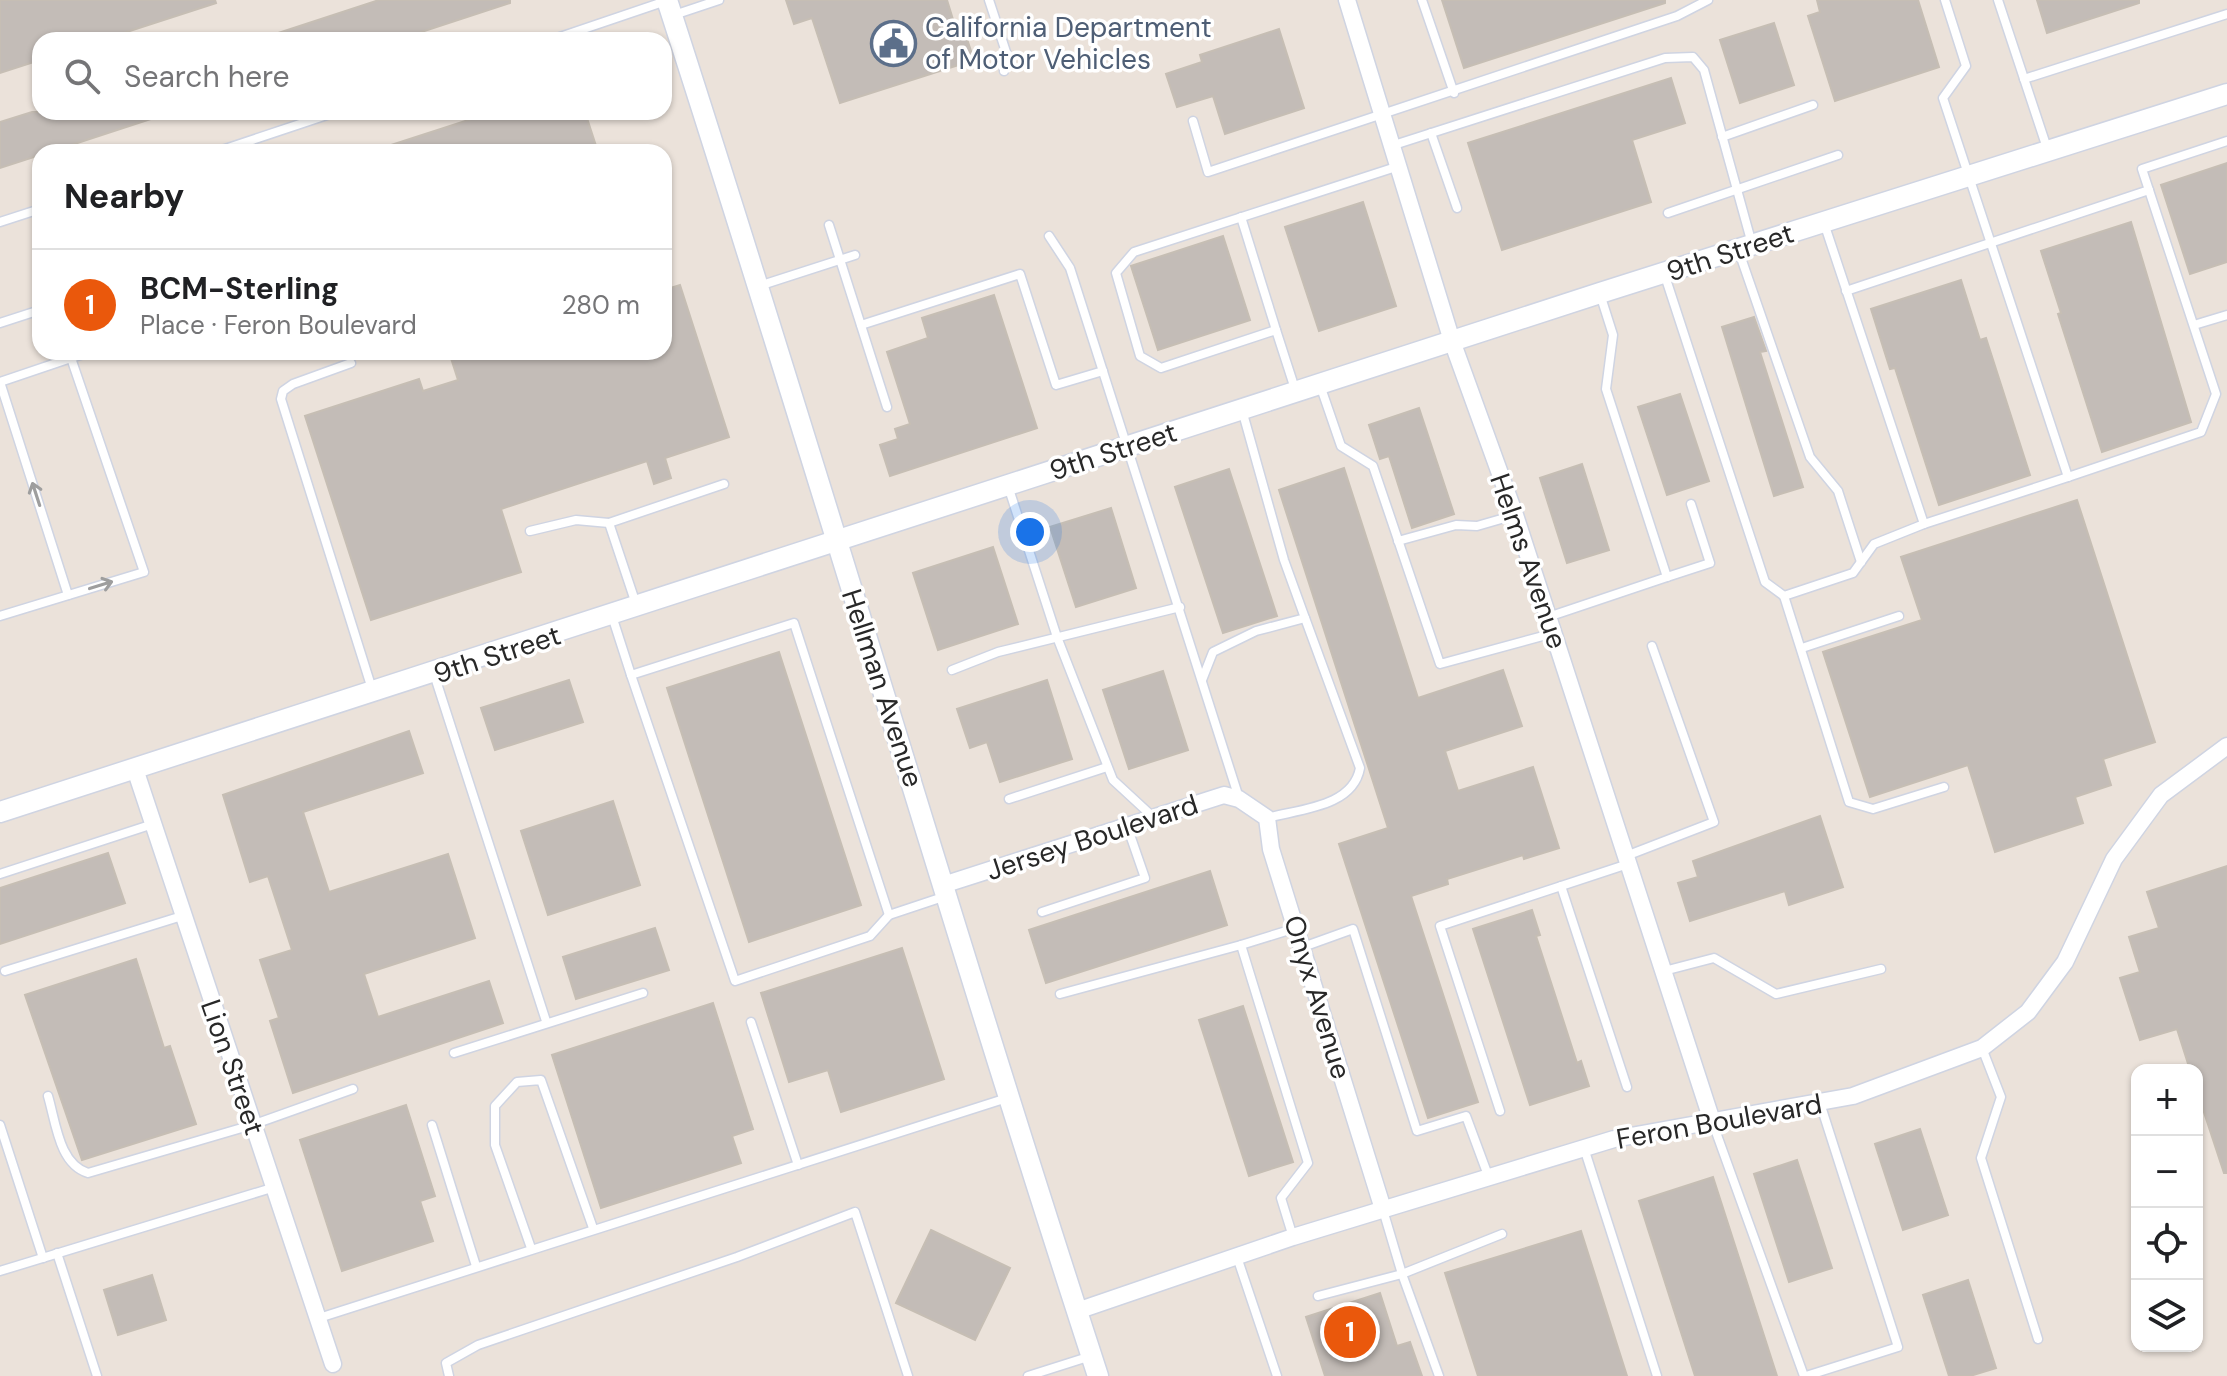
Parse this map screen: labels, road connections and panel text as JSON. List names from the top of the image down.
{
  "streets": {
    "street": [
      "9th Street",
      "Helms Avenue",
      "Hellman Avenue",
      "Jersey Boulevard",
      "Onyx Avenue",
      "Lion Street",
      "Feron Boulevard"
    ]
  },
  "crossings": [
    ["9th Street", "Helms Avenue"],
    ["9th Street", "Hellman Avenue"],
    ["9th Street", "Lion Street"],
    ["Helms Avenue", "Feron Boulevard"],
    ["Hellman Avenue", "Jersey Boulevard"],
    ["Hellman Avenue", "Feron Boulevard"],
    ["Onyx Avenue", "Feron Boulevard"]
  ],
  "places": {
    "public building": ["California Department of Motor Vehicles"]
  },
  "page": {
    "search": "Search here",
    "heading": "Nearby",
    "list": [
      {
        "mark": "1",
        "name": "BCM-Sterling",
        "note": "Place · Feron Boulevard",
        "value": "280 m"
      }
    ],
    "map_buttons": ["+", "−"],
    "pins": "1"
  }
}
